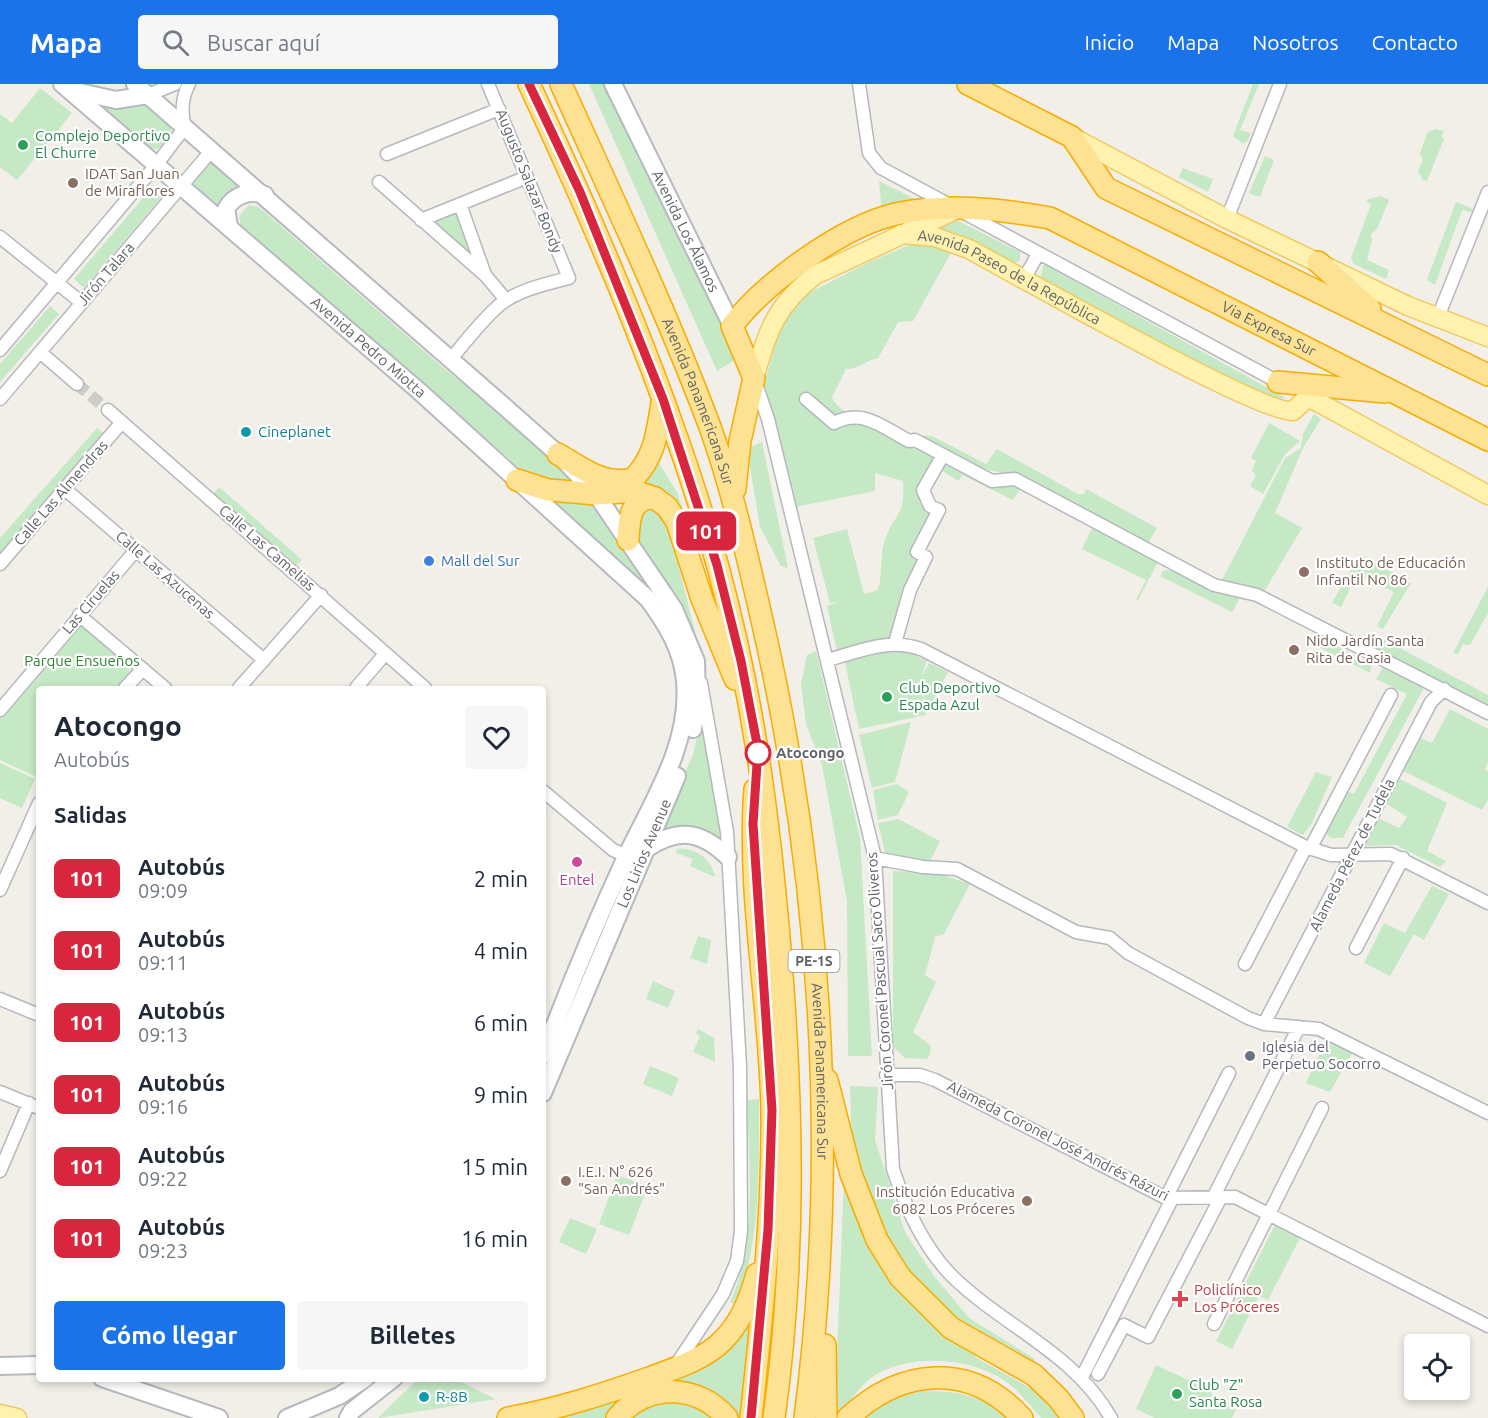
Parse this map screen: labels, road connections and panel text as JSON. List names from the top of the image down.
{
  "streets": {
    "highway": [
      "Avenida Los Álamos",
      "Avenida Paseo de la República",
      "Via Expresa Sur",
      "Avenida Panamericana Sur",
      "PE-1S"
    ],
    "main road": ["Avenida Pedro Miotta", "Los Lirios Avenue"],
    "street": [
      "Augusto Salazar Bondy",
      "Jirón Talara",
      "Calle Las Almendras",
      "Calle Las Camelias",
      "Calle Las Azucenas",
      "Las Ciruelas",
      "Alameda Pérez de Tudela",
      "Jirón Coronel Pascual Saco Oliveros",
      "Alameda Coronel José Andrés Rázuri"
    ]
  },
  "crossings": [
    ["Avenida Los Álamos", "Avenida Paseo de la República"],
    ["Avenida Los Álamos", "Jirón Coronel Pascual Saco Oliveros"],
    ["Jirón Talara", "Avenida Pedro Miotta"],
    ["Avenida Paseo de la República", "Via Expresa Sur"],
    ["Avenida Paseo de la República", "Jirón Coronel Pascual Saco Oliveros"],
    ["Avenida Pedro Miotta", "Los Lirios Avenue"],
    ["Calle Las Almendras", "Calle Las Camelias"],
    ["Calle Las Almendras", "Calle Las Azucenas"],
    ["Calle Las Azucenas", "Las Ciruelas"],
    ["Jirón Coronel Pascual Saco Oliveros", "Alameda Coronel José Andrés Rázuri"]
  ],
  "parks": ["Parque Ensueños"],
  "places": {
    "other": [
      "Complejo Deportivo El Churre",
      "IDAT San Juan de Miraflores",
      "Cineplanet",
      "Mall del Sur",
      "Instituto de Educación Infantil No 86",
      "Nido Jardín Santa Rita de Casia",
      "Club Deportivo Espada Azul",
      "Atocongo",
      "Entel",
      "Iglesia del Perpetuo Socorro",
      "I.E.I. N° 626 \"San Andrés\"",
      "Institución Educativa 6082 Los Próceres",
      "Club \"Z\" Santa Rosa",
      "R-8B"
    ],
    "health": ["Policlínico Los Próceres"]
  },
  "lines": ["bus line 101"],
  "page": {
    "header": "Mapa",
    "search": "Buscar aquí",
    "nav": [
      "Inicio",
      "Mapa",
      "Nosotros",
      "Contacto"
    ],
    "on_map": "101",
    "heading": [
      ["Atocongo", "Autobús"],
      "Salidas"
    ],
    "list": [
      {
        "mark": "101",
        "name": "Autobús",
        "note": "09:09",
        "value": "2 min"
      },
      {
        "mark": "101",
        "name": "Autobús",
        "note": "09:11",
        "value": "4 min"
      },
      {
        "mark": "101",
        "name": "Autobús",
        "note": "09:13",
        "value": "6 min"
      },
      {
        "mark": "101",
        "name": "Autobús",
        "note": "09:16",
        "value": "9 min"
      },
      {
        "mark": "101",
        "name": "Autobús",
        "note": "09:22",
        "value": "15 min"
      },
      {
        "mark": "101",
        "name": "Autobús",
        "note": "09:23",
        "value": "16 min"
      }
    ],
    "buttons": ["Cómo llegar", "Billetes"]
  }
}
